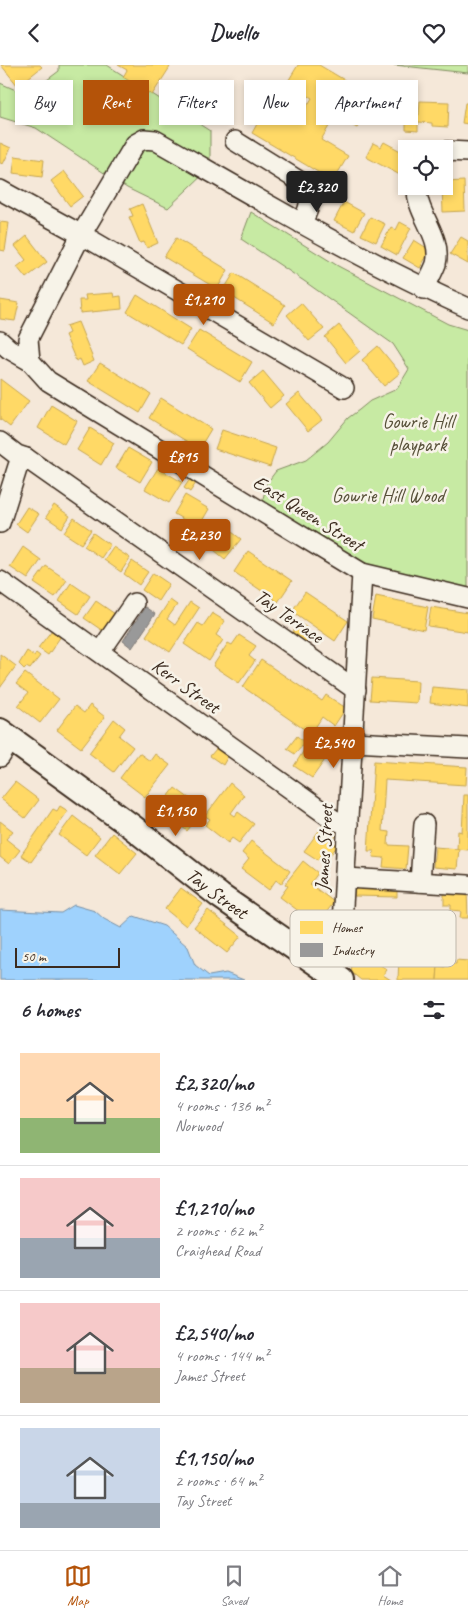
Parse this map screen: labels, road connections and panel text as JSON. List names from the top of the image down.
{
  "streets": {
    "main road": ["Tay Street"],
    "street": [
      "East Queen Street",
      "Tay Terrace",
      "Kerr Street",
      "James Street"
    ]
  },
  "crossings": [
    ["East Queen Street", "James Street"],
    ["Tay Terrace", "James Street"],
    ["Kerr Street", "James Street"]
  ],
  "parks": ["Gowrie Hill playpark", "Gowrie Hill Wood"],
  "legend": ["Homes", "Industry"],
  "scale_bar": "50 m",
  "page": {
    "header": "Dwello",
    "chip": [
      "Buy",
      "Rent",
      "Filters",
      "New",
      "Apartment"
    ],
    "price": [
      "£2,320",
      "£1,210",
      "£815",
      "£2,230",
      "£2,540",
      "£1,150"
    ],
    "scale": "50 m",
    "heading": "6 homes",
    "list": [
      {
        "name": "£2,320/mo",
        "note": "4 rooms · 136 m² · Norwood"
      },
      {
        "name": "£1,210/mo",
        "note": "2 rooms · 62 m² · Craighead Road"
      },
      {
        "name": "£2,540/mo",
        "note": "4 rooms · 144 m² · James Street"
      },
      {
        "name": "£1,150/mo",
        "note": "2 rooms · 64 m² · Tay Street"
      }
    ],
    "tabs": ["Map", "Saved", "Home"]
  }
}
